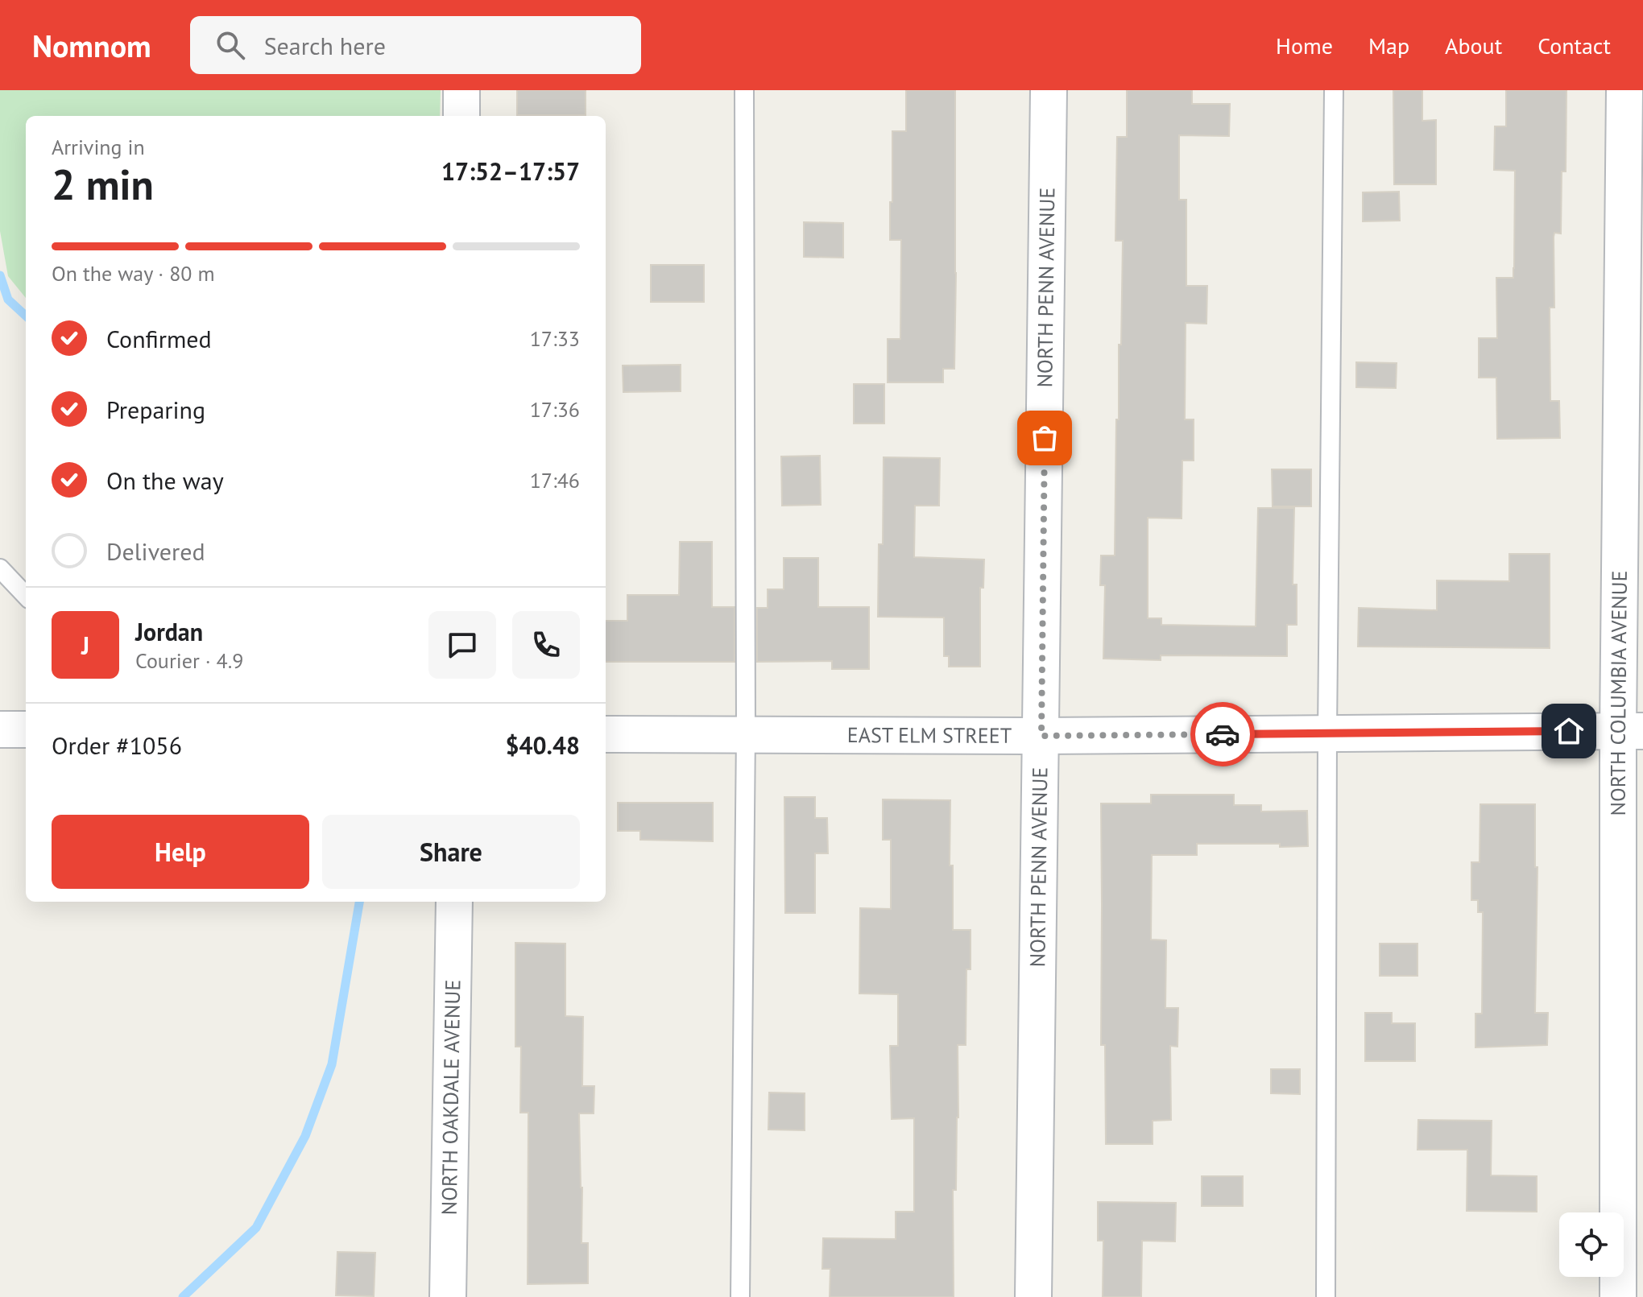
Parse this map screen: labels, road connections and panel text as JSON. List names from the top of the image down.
{
  "streets": {
    "street": [
      "NORTH PENN AVENUE",
      "NORTH COLUMBIA AVENUE",
      "EAST ELM STREET",
      "NORTH OAKDALE AVENUE"
    ]
  },
  "crossings": [
    ["NORTH PENN AVENUE", "EAST ELM STREET"],
    ["NORTH COLUMBIA AVENUE", "EAST ELM STREET"]
  ],
  "page": {
    "header": "Nomnom",
    "search": "Search here",
    "nav": [
      "Home",
      "Map",
      "About",
      "Contact"
    ],
    "heading": ["2 min", "Arriving in", "17:52–17:57"],
    "panel": [
      "Jordan",
      "Courier · 4.9",
      "Order #1056",
      "$40.48"
    ],
    "bar": "On the way · 80 m",
    "list": [
      ["Confirmed", "17:33"],
      ["Preparing", "17:36"],
      ["On the way", "17:46"],
      "Delivered"
    ],
    "round": "J",
    "buttons": ["Help", "Share"]
  }
}
